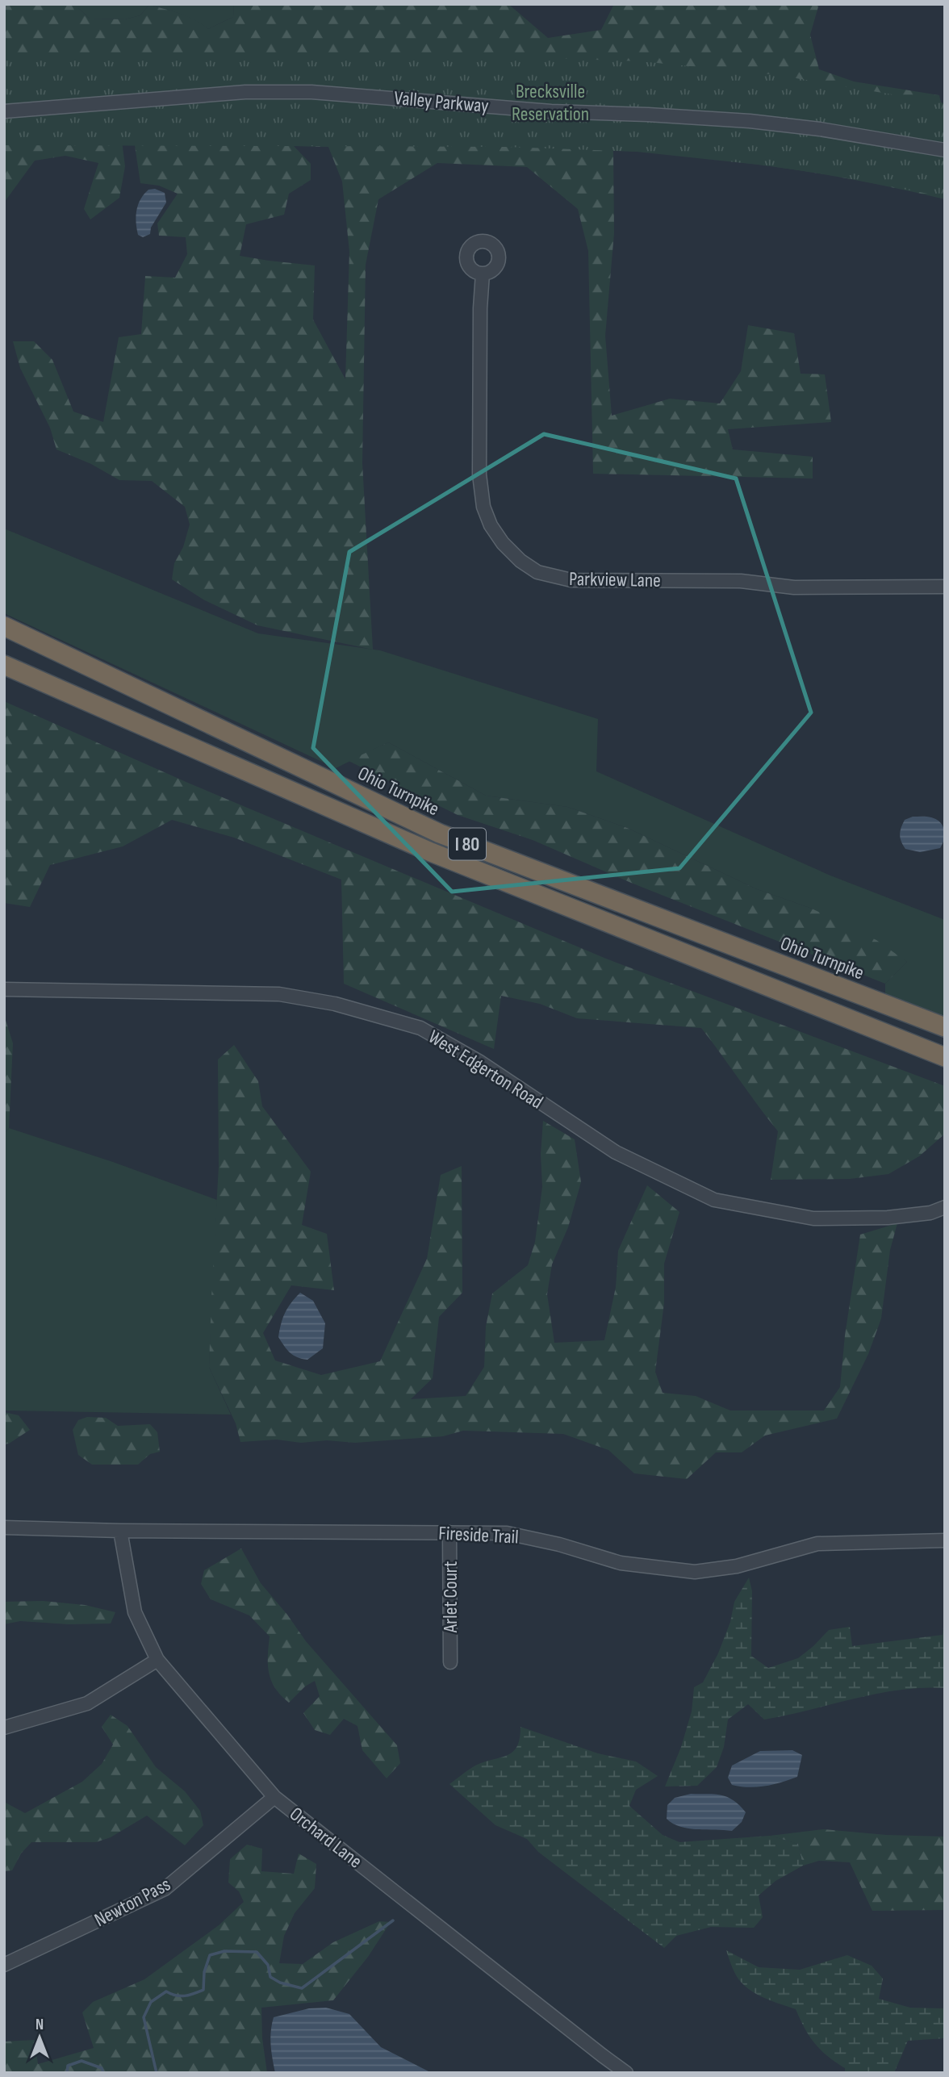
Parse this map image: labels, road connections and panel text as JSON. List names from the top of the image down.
{
  "streets": {
    "highway": ["Ohio Turnpike", "I 80"],
    "street": [
      "Valley Parkway",
      "Parkview Lane",
      "West Edgerton Road",
      "Fireside Trail",
      "Arlet Court",
      "Orchard Lane",
      "Newton Pass"
    ]
  },
  "crossings": [
    ["Fireside Trail", "Arlet Court"],
    ["Fireside Trail", "Orchard Lane"],
    ["Orchard Lane", "Newton Pass"]
  ],
  "parks": ["Brecksville Reservation"],
  "north": "top"
}
